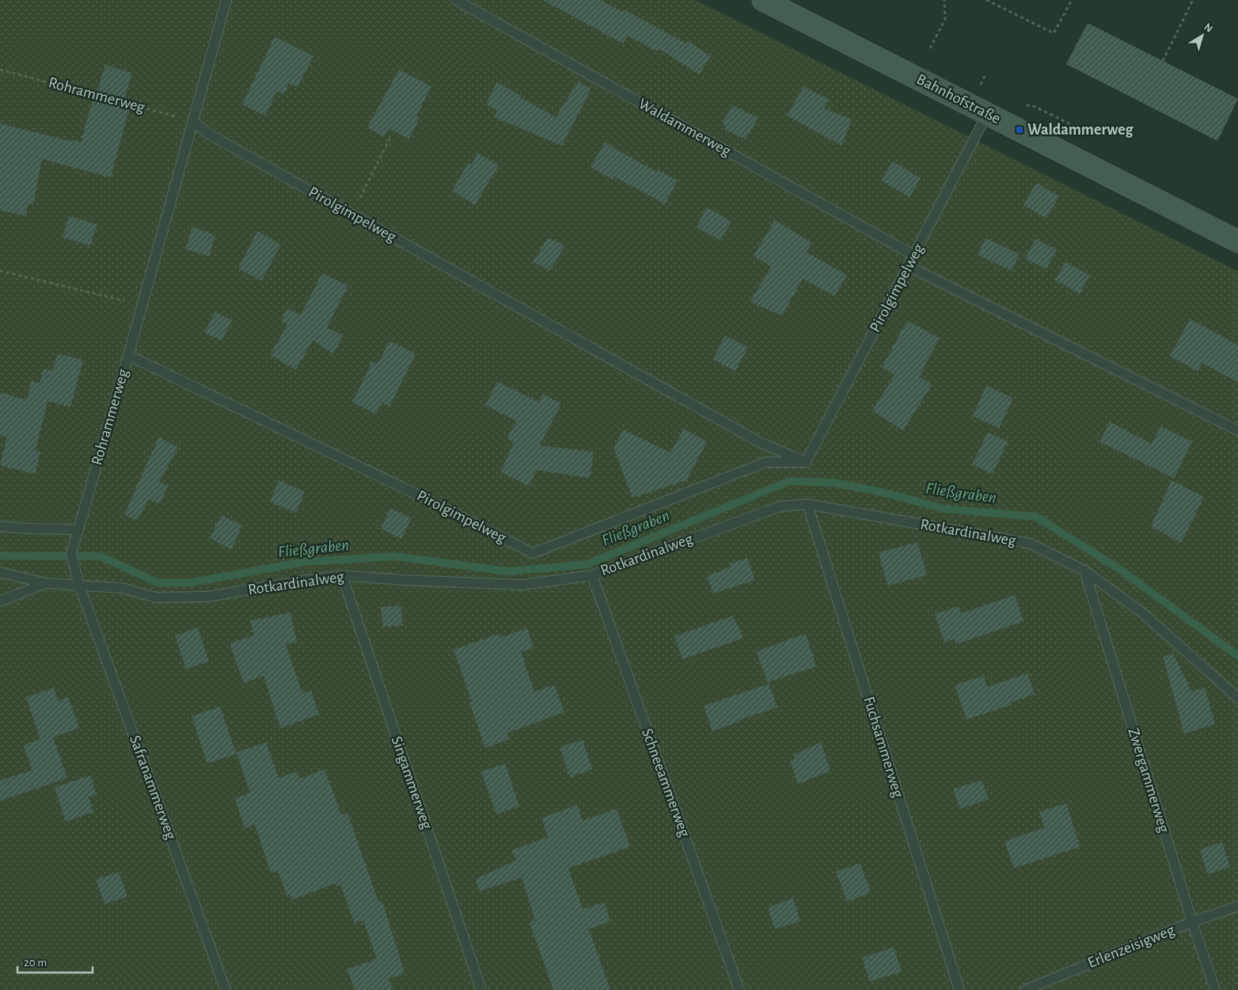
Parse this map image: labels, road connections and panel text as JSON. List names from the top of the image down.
{
  "streets": {
    "main road": ["Bahnhofstraße"],
    "lane": [
      "Rohrammerweg",
      "Waldammerweg",
      "Pirolgimpelweg",
      "Rotkardinalweg",
      "Fuchsammerweg",
      "Zwergammerweg",
      "Singammerweg",
      "Schneeammerweg",
      "Safranammerweg",
      "Erlenzeisigweg"
    ]
  },
  "crossings": [
    ["Rohrammerweg", "Pirolgimpelweg"],
    ["Rohrammerweg", "Rotkardinalweg"],
    ["Rohrammerweg", "Safranammerweg"],
    ["Bahnhofstraße", "Pirolgimpelweg"],
    ["Waldammerweg", "Pirolgimpelweg"],
    ["Rotkardinalweg", "Fuchsammerweg"],
    ["Rotkardinalweg", "Zwergammerweg"],
    ["Rotkardinalweg", "Singammerweg"],
    ["Rotkardinalweg", "Schneeammerweg"],
    ["Rotkardinalweg", "Safranammerweg"],
    ["Zwergammerweg", "Erlenzeisigweg"]
  ],
  "water": ["Fließgraben"],
  "places": {
    "transit": ["Waldammerweg"]
  },
  "scale_bar": "20 m",
  "north": "top right"
}
